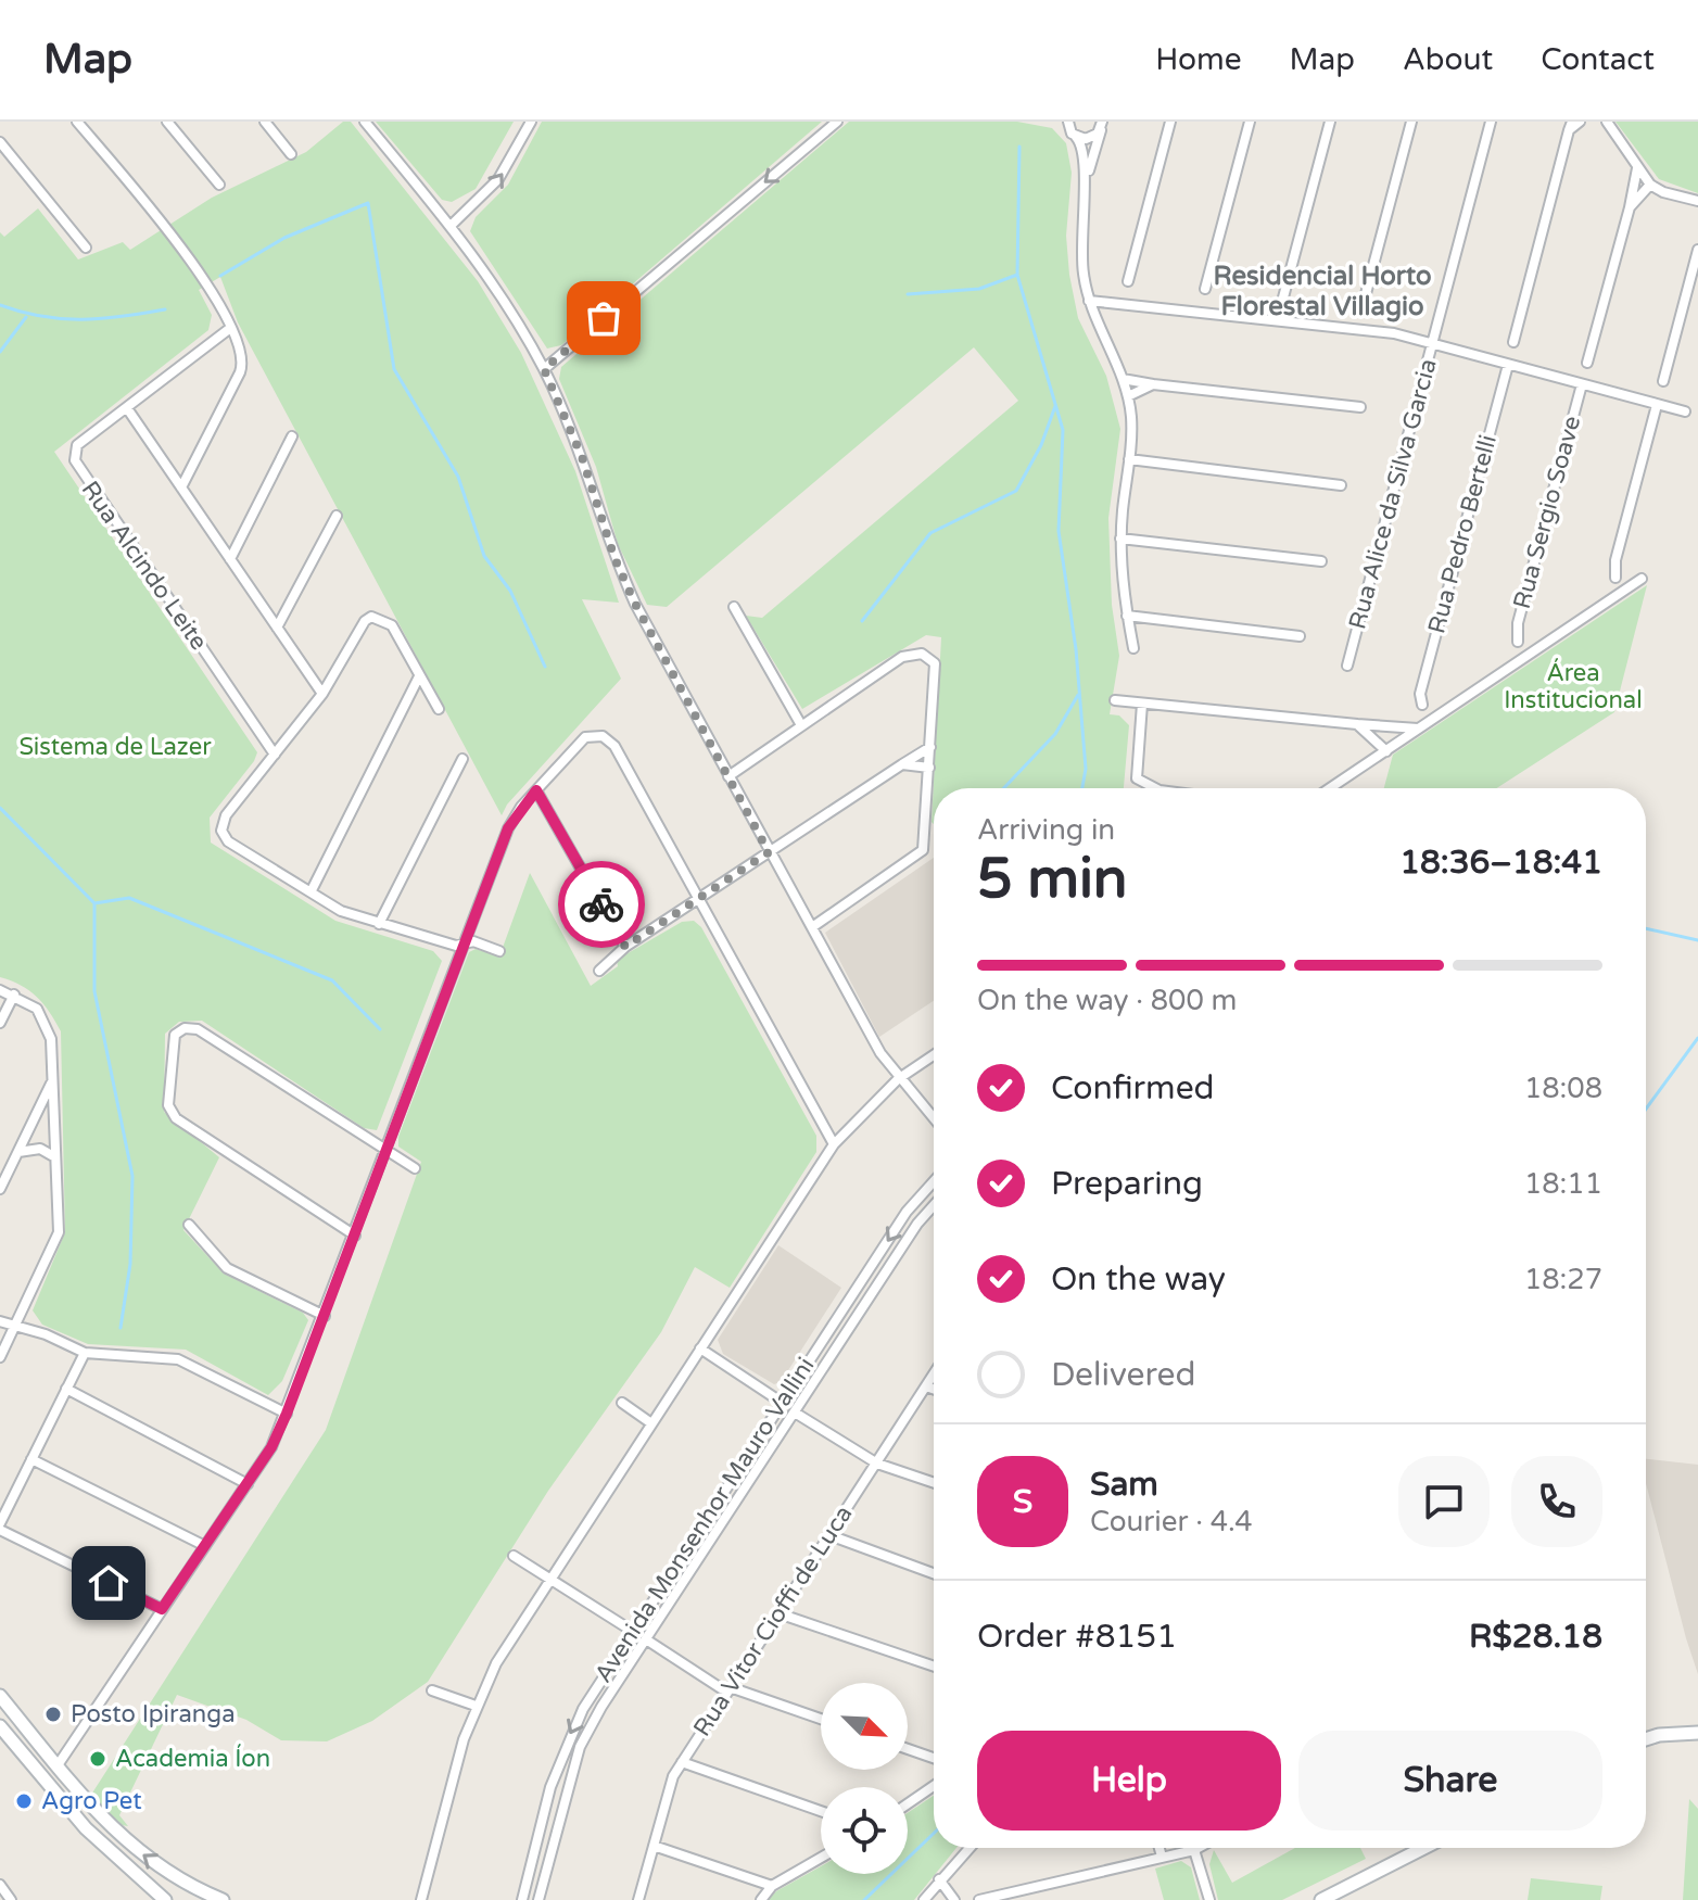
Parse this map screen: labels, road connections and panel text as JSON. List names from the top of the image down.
{
  "streets": {
    "street": [
      "Rua Alice da Silva Garcia",
      "Rua Sergio Soave",
      "Rua Pedro Bertelli",
      "Rua Alcindo Leite",
      "Avenida Monsenhor Mauro Vallini",
      "Rua Vitor Cioffi de Luca"
    ]
  },
  "districts": ["Residencial Horto Florestal Villagio"],
  "parks": ["Área Institucional", "Sistema de Lazer"],
  "places": ["Posto Ipiranga", "Academia Íon", "Agro Pet"],
  "north": "bottom right",
  "page": {
    "header": "Map",
    "nav": [
      "Home",
      "Map",
      "About",
      "Contact"
    ],
    "heading": ["5 min", "Arriving in", "18:36–18:41"],
    "panel": [
      "Sam",
      "Courier · 4.4",
      "Order #8151",
      "R$28.18"
    ],
    "bar": "On the way · 800 m",
    "list": [
      ["Confirmed", "18:08"],
      ["Preparing", "18:11"],
      ["On the way", "18:27"],
      "Delivered"
    ],
    "round": "S",
    "buttons": ["Help", "Share"]
  }
}
